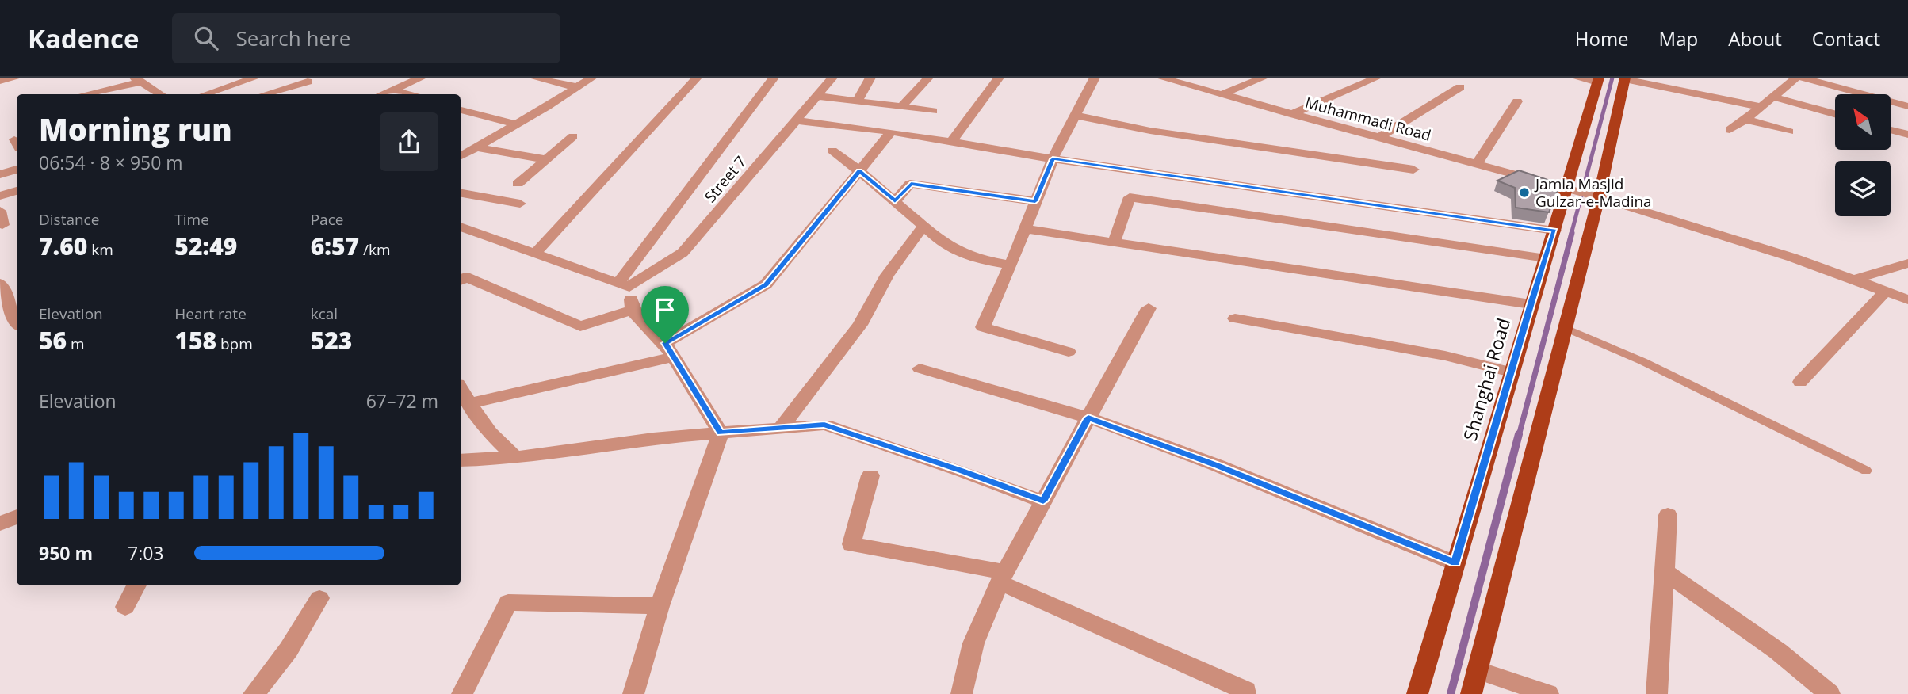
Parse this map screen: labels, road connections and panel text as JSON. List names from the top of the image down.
{
  "streets": {
    "main road": ["Shanghai Road"],
    "street": ["Muhammadi Road", "Street 7"]
  },
  "crossings": [
    ["Muhammadi Road", "Shanghai Road"]
  ],
  "places": ["Jamia Masjid Gulzar-e-Madina"],
  "north": "top left",
  "page": {
    "header": "Kadence",
    "search": "Search here",
    "nav": [
      "Home",
      "Map",
      "About",
      "Contact"
    ],
    "heading": ["Morning run", "06:54 · 8 × 950 m"],
    "stats": [
      ["Distance", "7.60 km"],
      ["Time", "52:49"],
      ["Pace", "6:57 /km"],
      ["Elevation", "56 m"],
      ["Heart rate", "158 bpm"],
      ["kcal", "523"]
    ],
    "chart": ["Elevation", "67–72 m"],
    "list": [
      {
        "name": "950 m",
        "note": "7:03"
      }
    ]
  }
}
